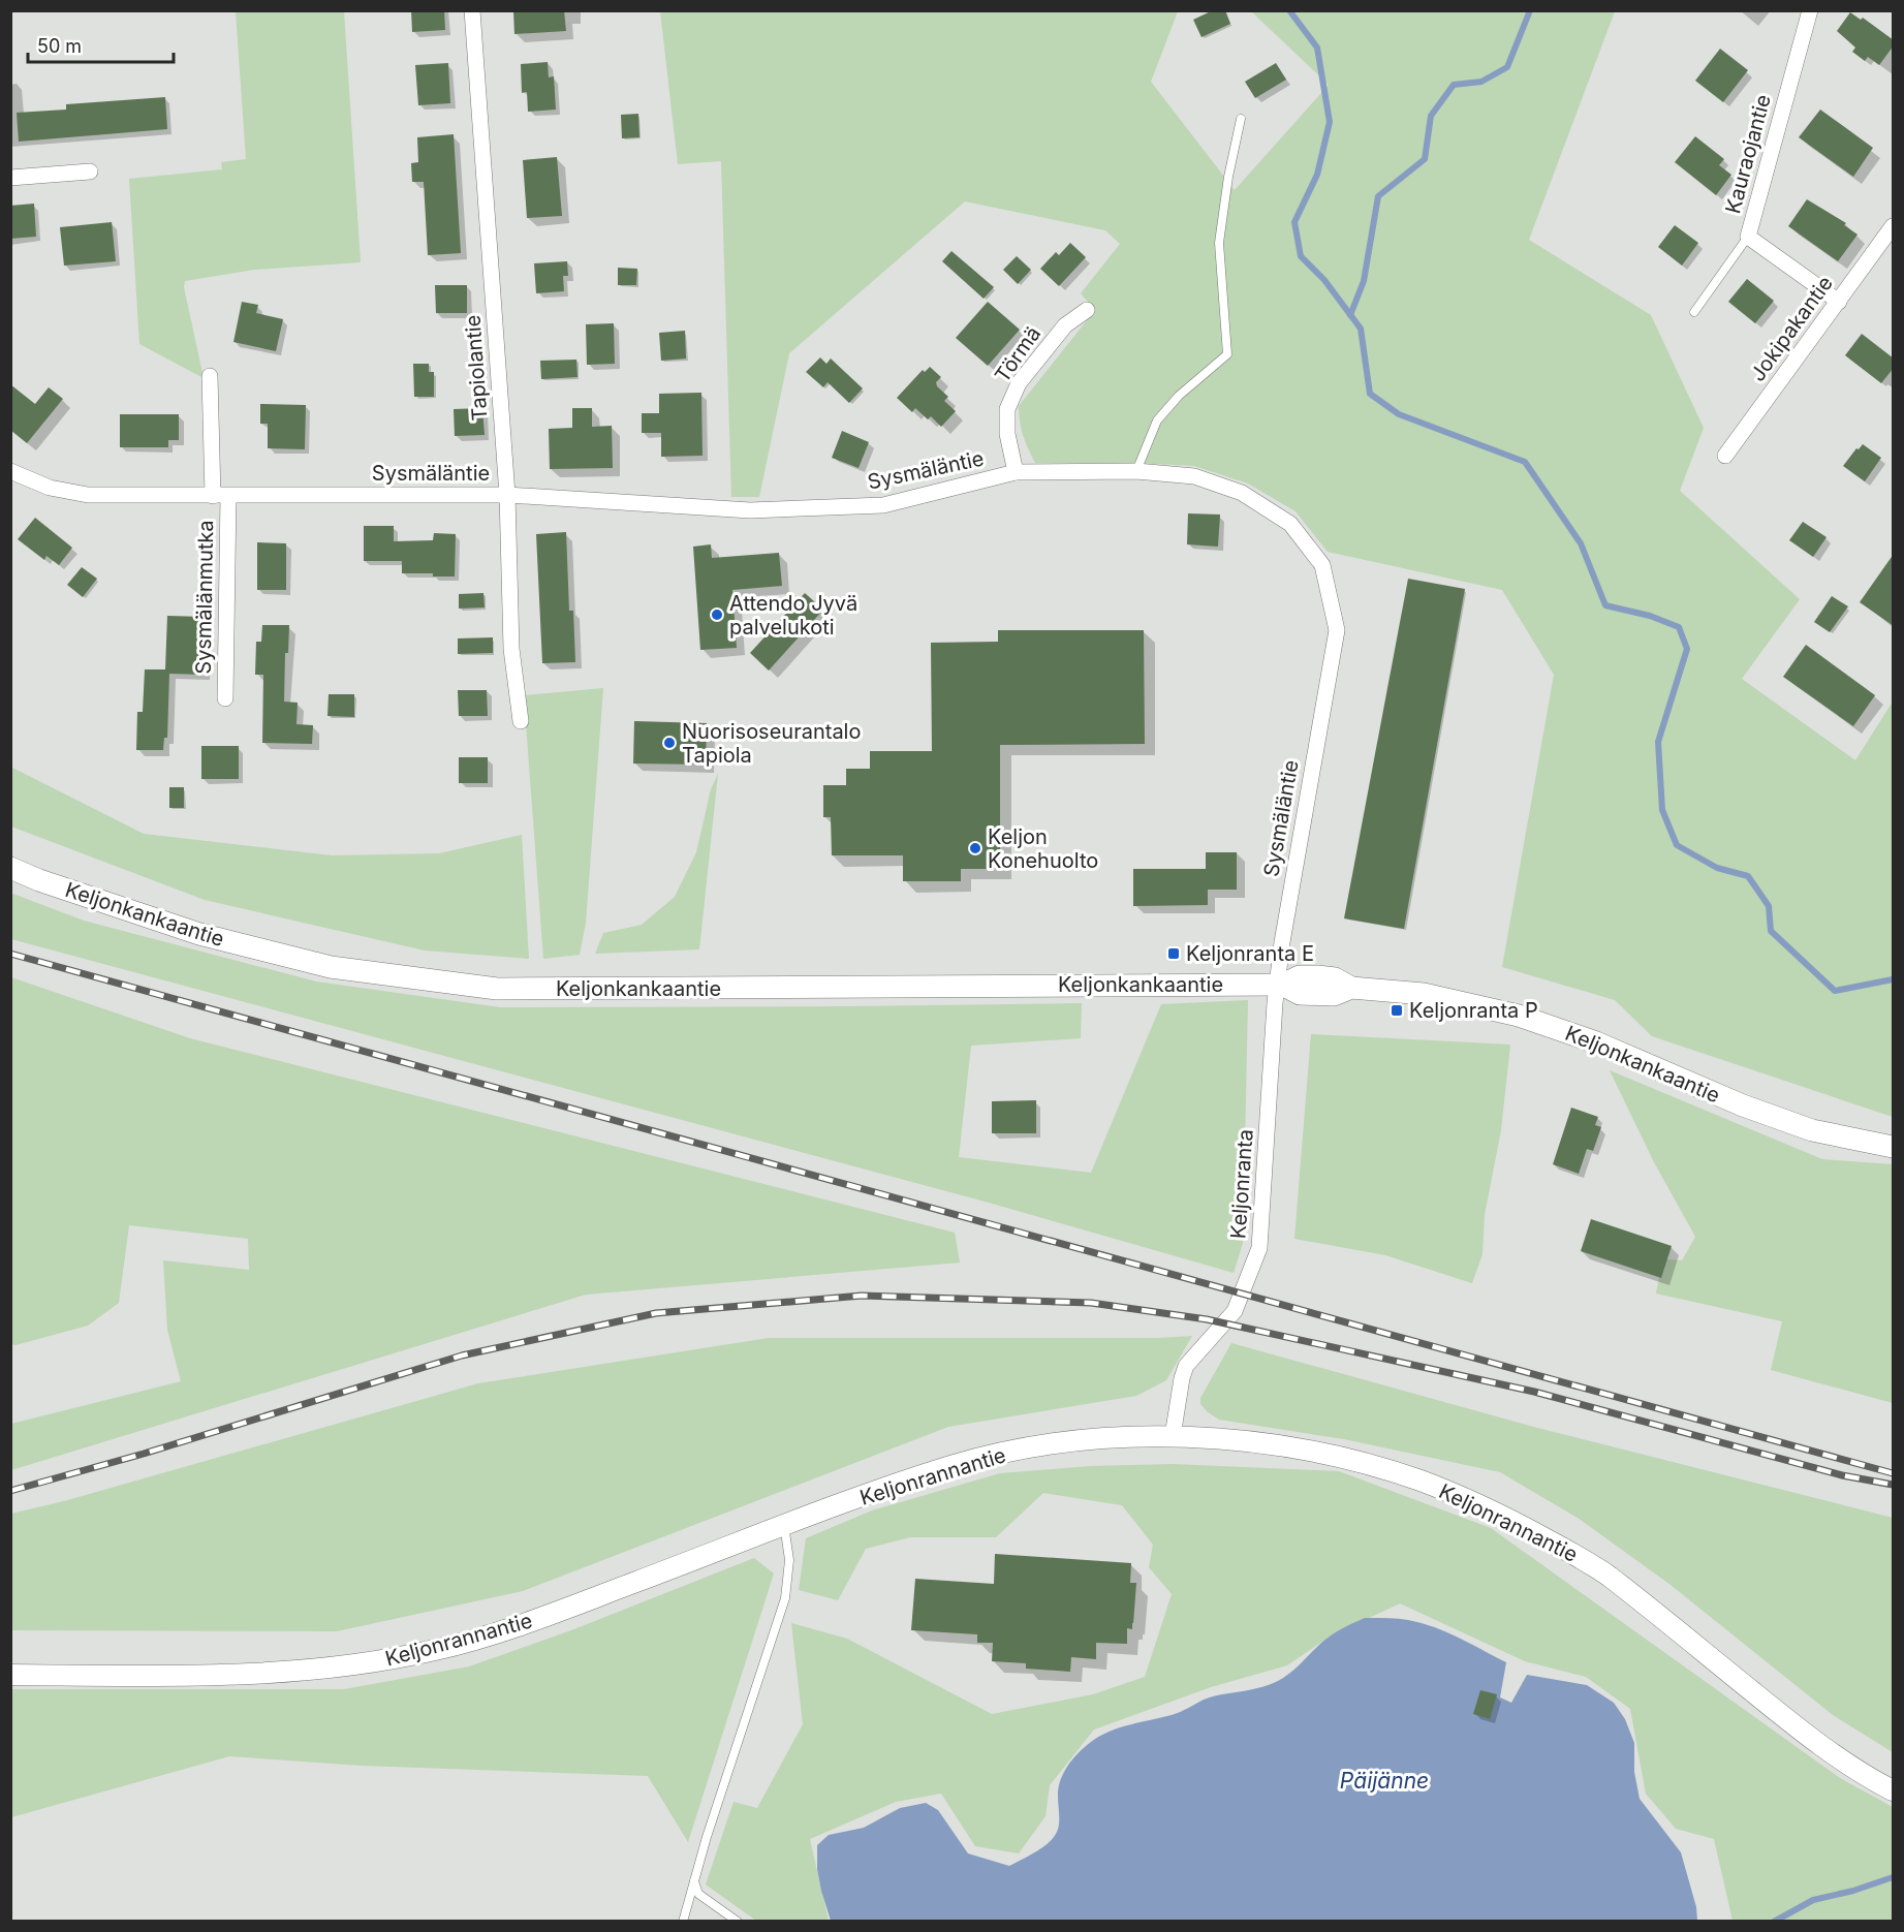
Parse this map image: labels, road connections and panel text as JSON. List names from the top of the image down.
{
  "streets": {
    "main road": ["Keljonkankaantie"],
    "street": [
      "Kauraojantie",
      "Jokipakantie",
      "Törmä",
      "Tapiolantie",
      "Sysmäläntie",
      "Sysmälänmutka",
      "Keljonranta",
      "Keljonrannantie"
    ]
  },
  "crossings": [
    ["Kauraojantie", "Jokipakantie"],
    ["Törmä", "Sysmäläntie"],
    ["Tapiolantie", "Sysmäläntie"],
    ["Sysmäläntie", "Sysmälänmutka"],
    ["Sysmäläntie", "Keljonkankaantie"],
    ["Sysmäläntie", "Keljonranta"],
    ["Keljonkankaantie", "Keljonranta"],
    ["Keljonranta", "Keljonrannantie"]
  ],
  "water": ["Päijänne"],
  "places": {
    "other": ["Attendo Jyvä palvelukoti", "Nuorisoseurantalo Tapiola", "Keljon Konehuolto"],
    "transit": ["Keljonranta E", "Keljonranta P"]
  },
  "scale_bar": "50 m"
}
